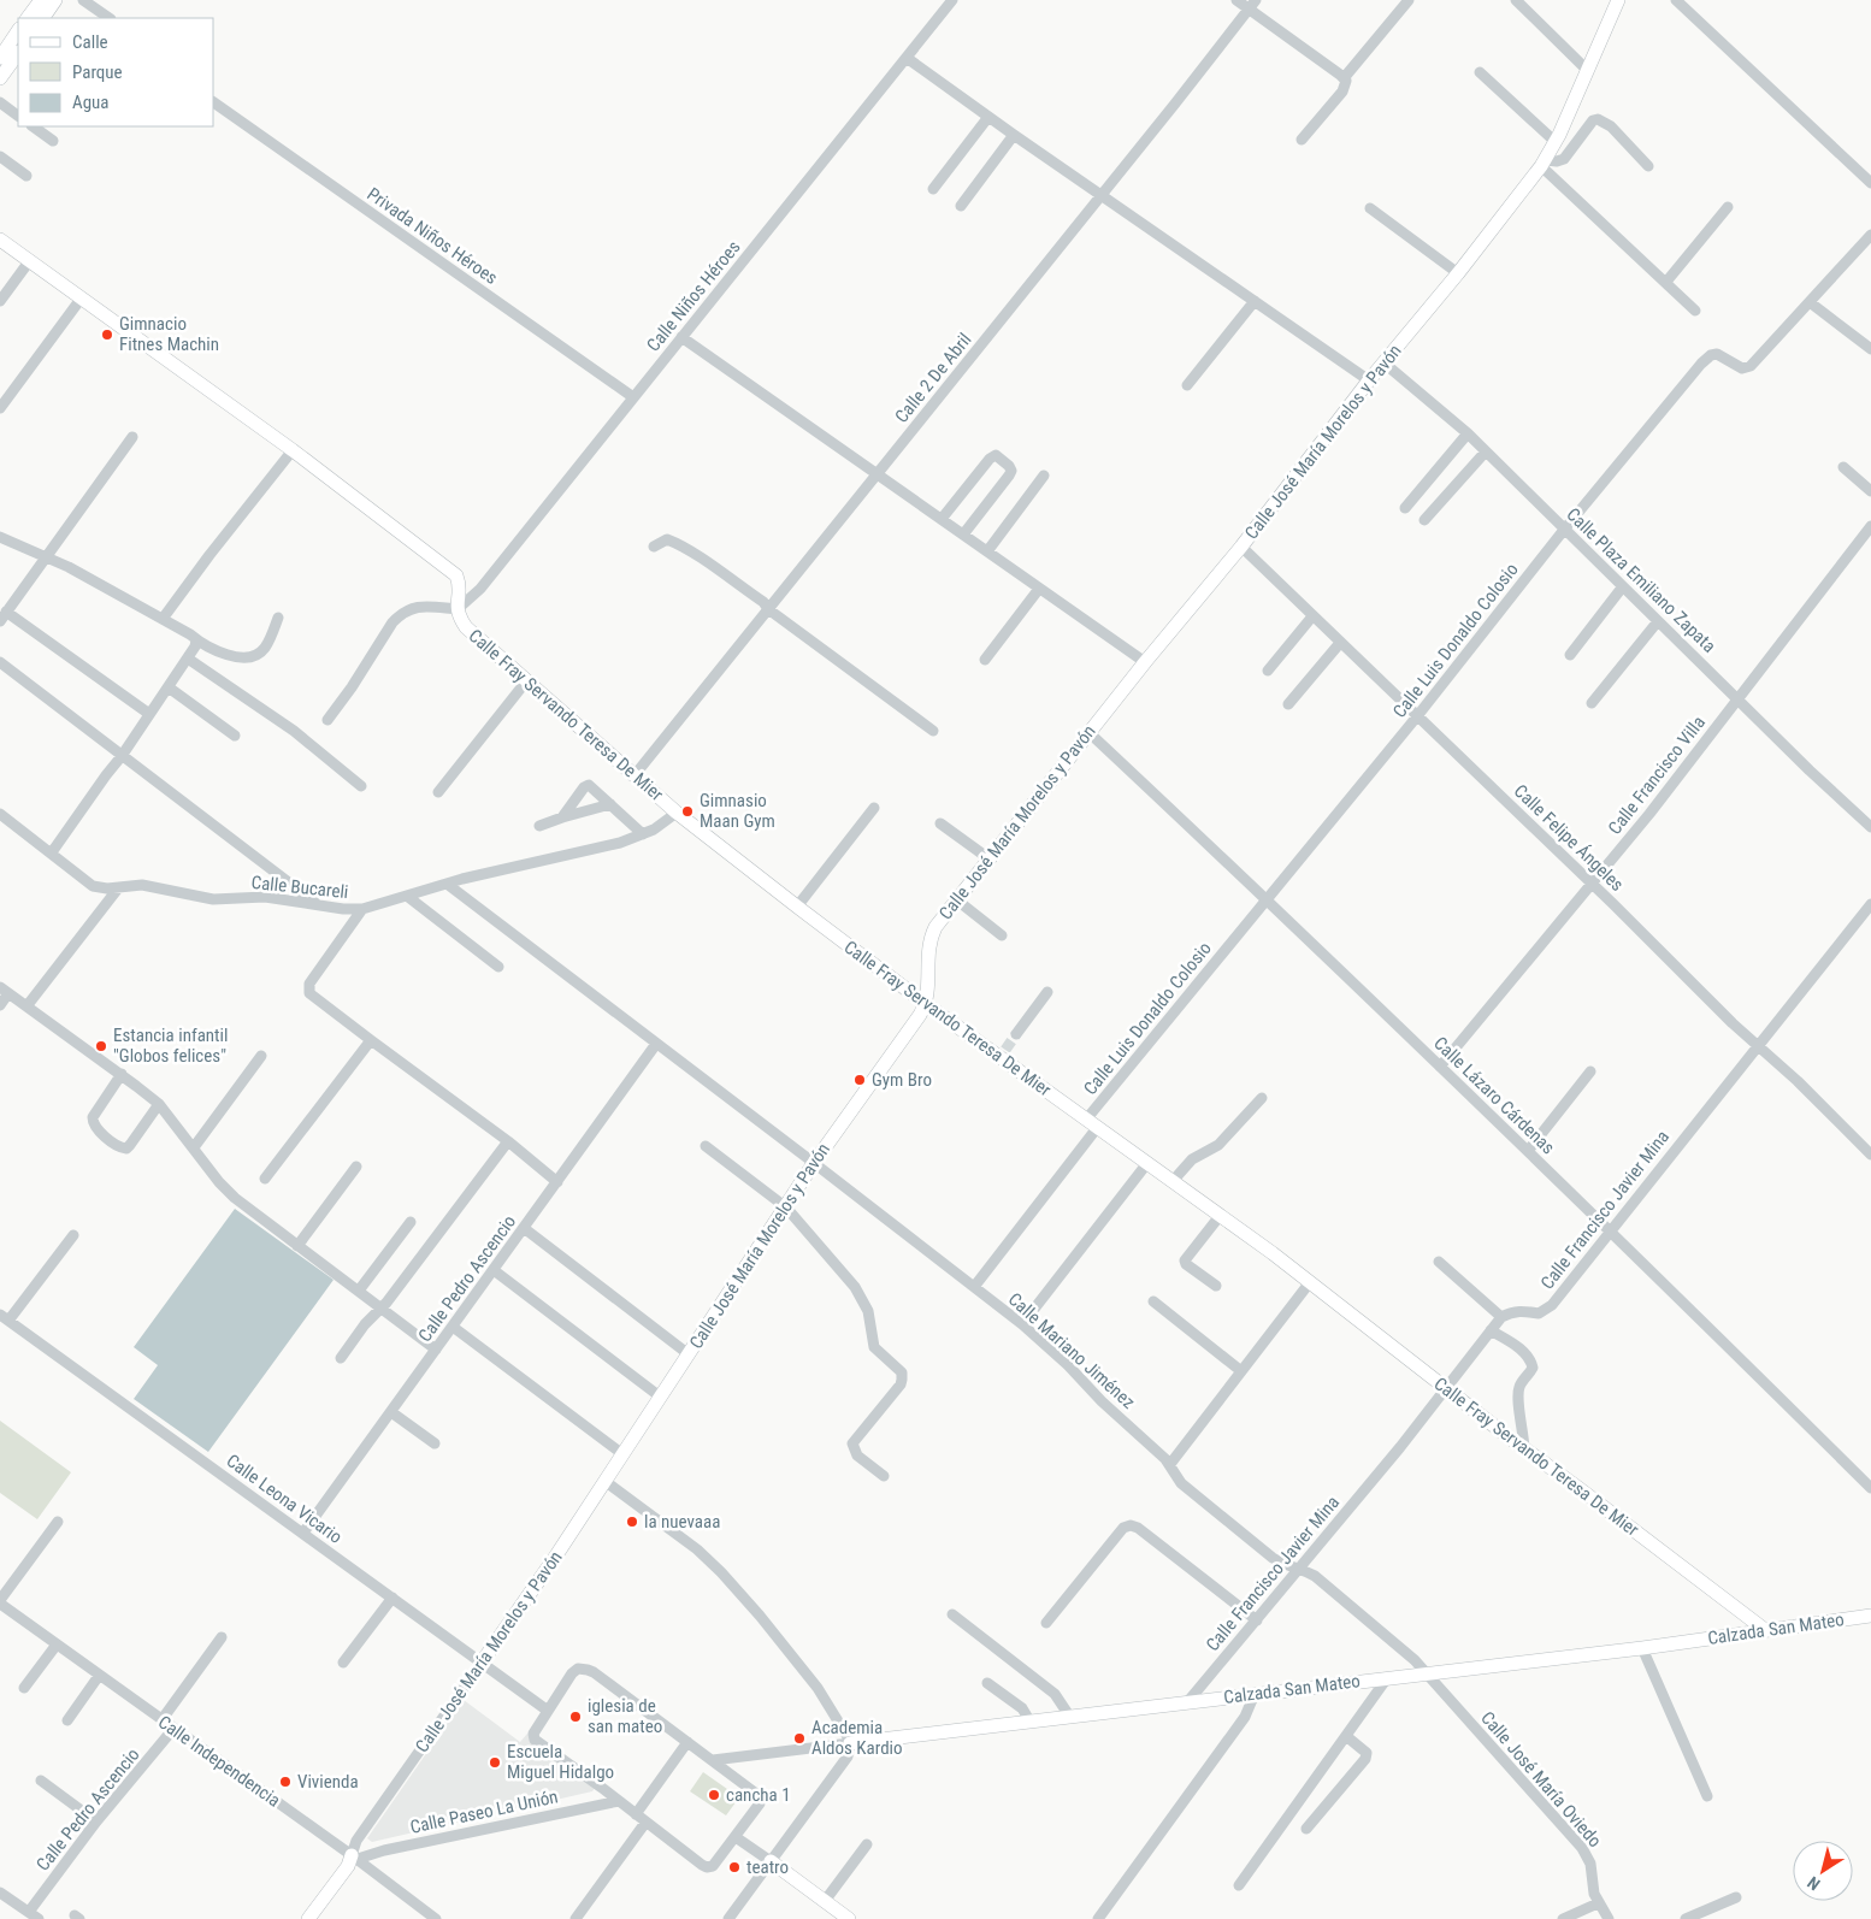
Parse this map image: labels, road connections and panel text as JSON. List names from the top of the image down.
{
  "streets": {
    "main road": ["Calle José María Morelos y Pavón", "Calle Fray Servando Teresa De Mier", "Calzada San Mateo"],
    "street": [
      "Privada Niños Héroes",
      "Calle Niños Héroes",
      "Calle 2 De Abril",
      "Calle Plaza Emiliano Zapata",
      "Calle Luis Donaldo Colosio",
      "Calle Francisco Villa",
      "Calle Felipe Ángeles",
      "Calle Bucareli",
      "Calle Lázaro Cárdenas",
      "Calle Francisco Javier Mina",
      "Calle Pedro Ascencio",
      "Calle Mariano Jiménez",
      "Calle Leona Vicario",
      "Calle Independencia",
      "Calle José María Oviedo",
      "Calle Paseo La Unión"
    ]
  },
  "crossings": [
    ["Privada Niños Héroes", "Calle Niños Héroes"],
    ["Calle Niños Héroes", "Calle Fray Servando Teresa De Mier"],
    ["Calle 2 De Abril", "Calle Fray Servando Teresa De Mier"],
    ["Calle José María Morelos y Pavón", "Calle Plaza Emiliano Zapata"],
    ["Calle José María Morelos y Pavón", "Calle Fray Servando Teresa De Mier"],
    ["Calle José María Morelos y Pavón", "Calle Felipe Ángeles"],
    ["Calle José María Morelos y Pavón", "Calle Lázaro Cárdenas"],
    ["Calle José María Morelos y Pavón", "Calle Mariano Jiménez"],
    ["Calle José María Morelos y Pavón", "Calle Leona Vicario"],
    ["Calle José María Morelos y Pavón", "Calle Independencia"],
    ["Calle José María Morelos y Pavón", "Calle Paseo La Unión"],
    ["Calle Plaza Emiliano Zapata", "Calle Luis Donaldo Colosio"],
    ["Calle Plaza Emiliano Zapata", "Calle Francisco Villa"],
    ["Calle Luis Donaldo Colosio", "Calle Fray Servando Teresa De Mier"],
    ["Calle Luis Donaldo Colosio", "Calle Felipe Ángeles"],
    ["Calle Luis Donaldo Colosio", "Calle Lázaro Cárdenas"],
    ["Calle Luis Donaldo Colosio", "Calle Mariano Jiménez"],
    ["Calle Fray Servando Teresa De Mier", "Calle Bucareli"],
    ["Calle Fray Servando Teresa De Mier", "Calle Francisco Javier Mina"],
    ["Calle Fray Servando Teresa De Mier", "Calzada San Mateo"],
    ["Calle Francisco Villa", "Calle Felipe Ángeles"],
    ["Calle Francisco Villa", "Calle Lázaro Cárdenas"],
    ["Calle Felipe Ángeles", "Calle Francisco Javier Mina"],
    ["Calle Bucareli", "Calle Mariano Jiménez"],
    ["Calle Lázaro Cárdenas", "Calle Francisco Javier Mina"],
    ["Calle Francisco Javier Mina", "Calle Mariano Jiménez"],
    ["Calle Francisco Javier Mina", "Calzada San Mateo"],
    ["Calle Francisco Javier Mina", "Calle José María Oviedo"],
    ["Calle Pedro Ascencio", "Calle Mariano Jiménez"],
    ["Calle Pedro Ascencio", "Calle Leona Vicario"],
    ["Calle Pedro Ascencio", "Calle Independencia"],
    ["Calle Mariano Jiménez", "Calle José María Oviedo"],
    ["Calzada San Mateo", "Calle José María Oviedo"],
    ["Calle Independencia", "Calle Paseo La Unión"]
  ],
  "places": [
    "Gimnacio Fitnes Machin",
    "Gimnasio Maan Gym",
    "Estancia infantil \"Globos felices\"",
    "Gym Bro",
    "la nuevaaa",
    "iglesia de san mateo",
    "Academia Aldos Kardio",
    "Escuela Miguel Hidalgo",
    "Vivienda",
    "cancha 1",
    "teatro"
  ],
  "legend": ["Calle", "Parque", "Agua"],
  "north": "bottom left"
}
